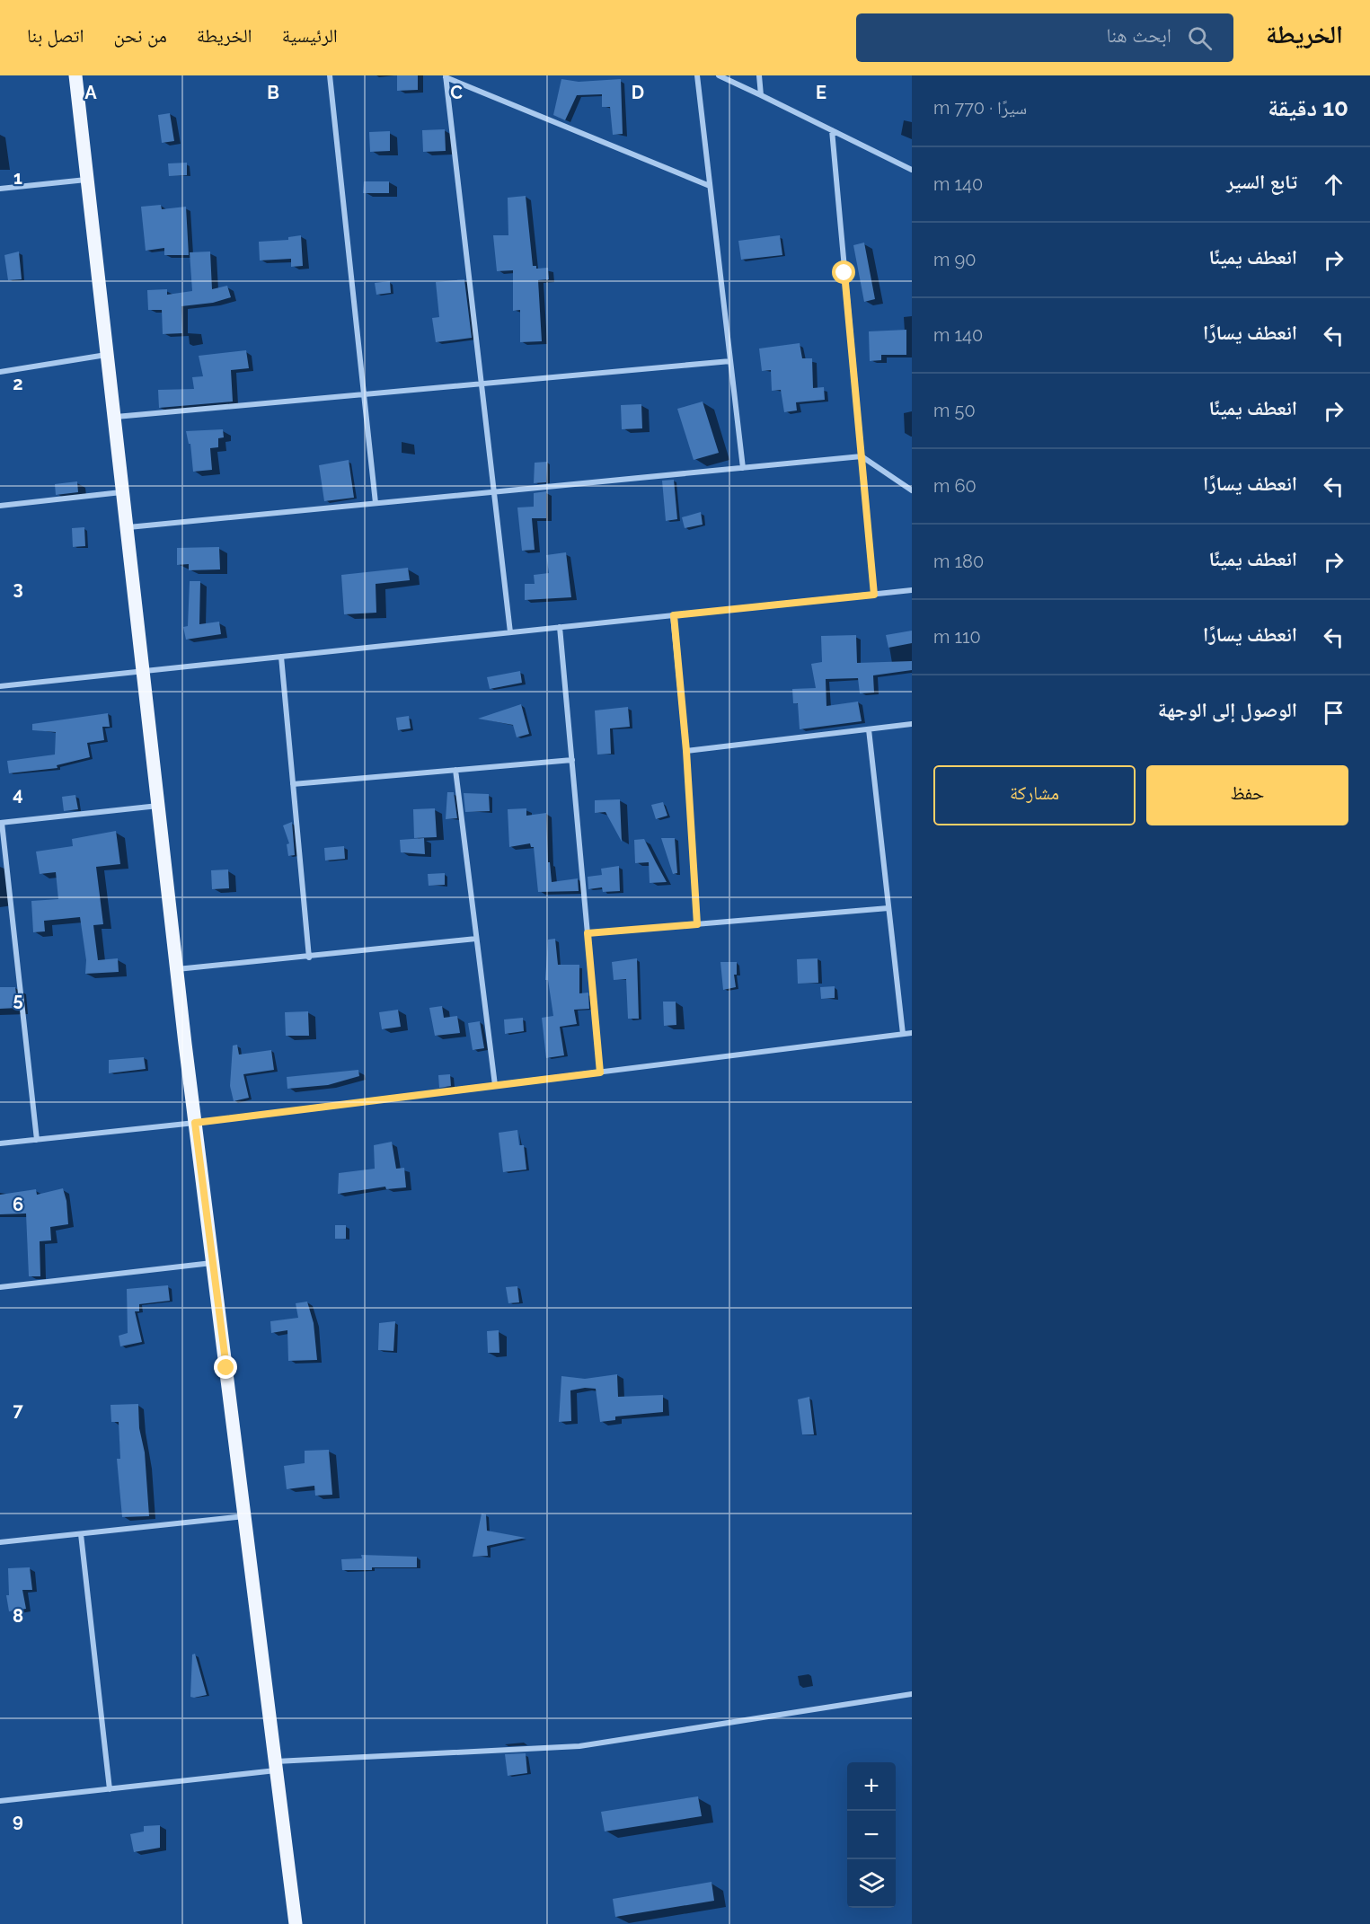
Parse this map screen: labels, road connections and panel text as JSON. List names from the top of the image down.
{
  "page": {
    "header": "الخريطة",
    "search": "ابحث هنا",
    "nav": [
      "الرئيسية",
      "الخريطة",
      "من نحن",
      "اتصل بنا"
    ],
    "heading": ["10 دقيقة", "سيرًا · 770 m"],
    "list": [
      ["تابع السير", "140 m"],
      ["انعطف يمينًا", "90 m"],
      ["انعطف يسارًا", "140 m"],
      ["انعطف يمينًا", "50 m"],
      ["انعطف يسارًا", "60 m"],
      ["انعطف يمينًا", "180 m"],
      ["انعطف يسارًا", "110 m"],
      "الوصول إلى الوجهة"
    ],
    "buttons": ["حفظ", "مشاركة"],
    "map_buttons": ["+", "−"]
  },
  "grid": {
    "columns": [
      "A",
      "B",
      "C",
      "D",
      "E"
    ],
    "rows": [
      "1",
      "2",
      "3",
      "4",
      "5",
      "6",
      "7",
      "8",
      "9"
    ]
  }
}
